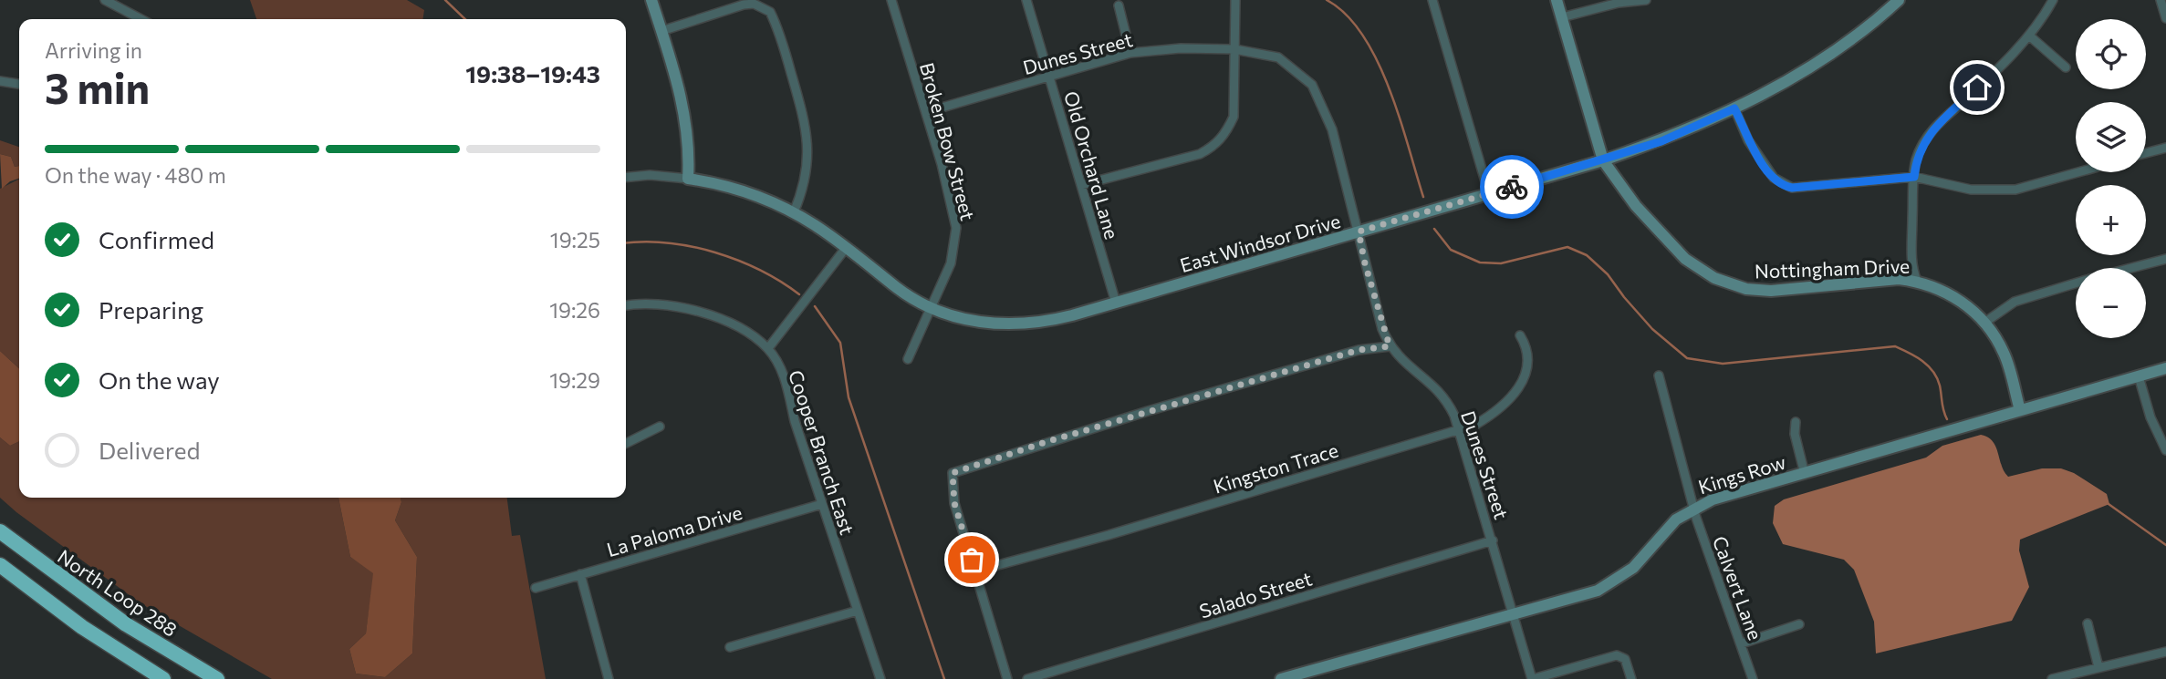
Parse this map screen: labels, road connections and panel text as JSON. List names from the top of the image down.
{
  "streets": {
    "highway": ["North Loop 288"],
    "street": [
      "Dunes Street",
      "Broken Bow Street",
      "Old Orchard Lane",
      "East Windsor Drive",
      "Nottingham Drive",
      "Cooper Branch East",
      "Kingston Trace",
      "Kings Row",
      "La Paloma Drive",
      "Calvert Lane",
      "Salado Street"
    ]
  },
  "crossings": [
    ["Dunes Street", "Broken Bow Street"],
    ["Dunes Street", "Old Orchard Lane"],
    ["Dunes Street", "East Windsor Drive"],
    ["Dunes Street", "Kingston Trace"],
    ["Dunes Street", "Kings Row"],
    ["Dunes Street", "Salado Street"],
    ["Broken Bow Street", "East Windsor Drive"],
    ["Old Orchard Lane", "East Windsor Drive"],
    ["East Windsor Drive", "Nottingham Drive"],
    ["Nottingham Drive", "Kings Row"],
    ["Cooper Branch East", "La Paloma Drive"],
    ["Kings Row", "Calvert Lane"]
  ],
  "page": {
    "map_buttons": ["+", "−"],
    "heading": ["3 min", "Arriving in", "19:38–19:43"],
    "bar": "On the way · 480 m",
    "list": [
      ["Confirmed", "19:25"],
      ["Preparing", "19:26"],
      ["On the way", "19:29"],
      "Delivered"
    ]
  }
}
